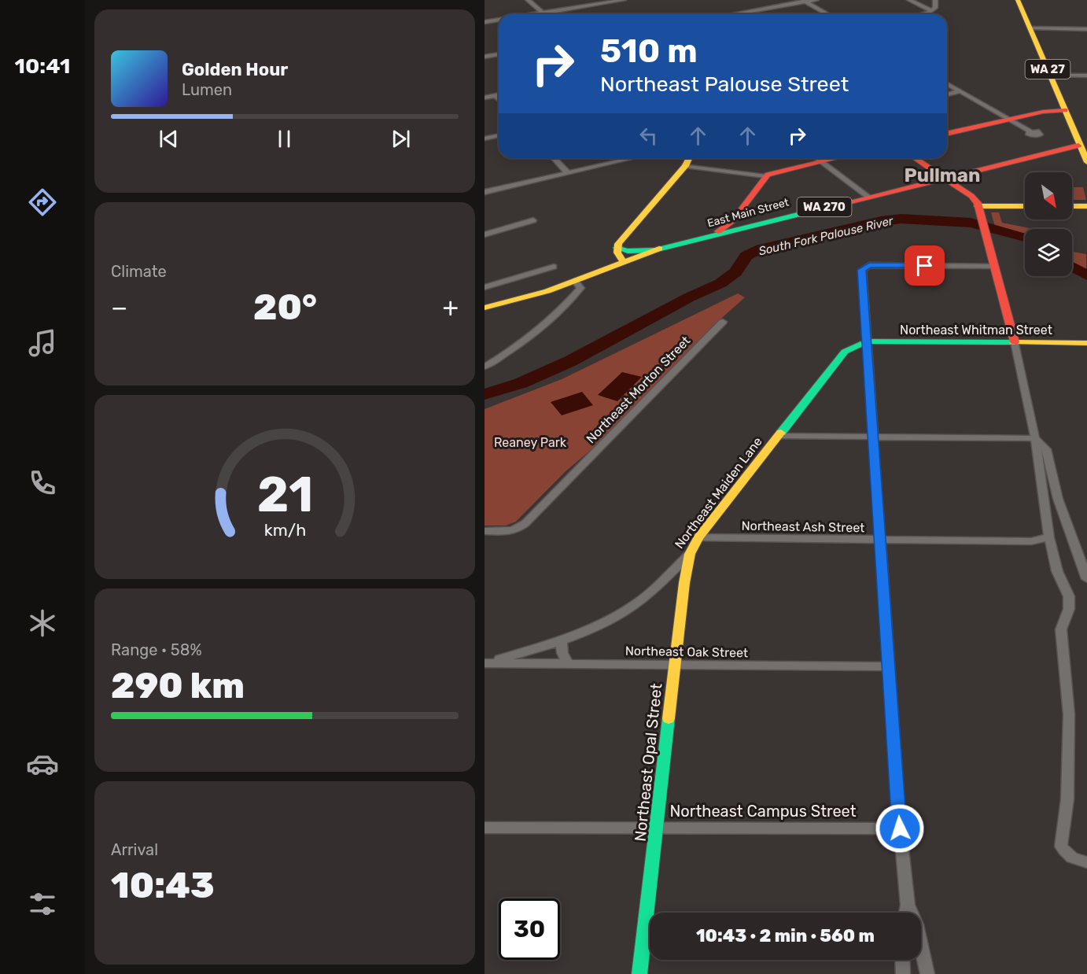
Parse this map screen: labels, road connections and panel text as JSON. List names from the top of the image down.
{
  "streets": {
    "main road": [
      "WA 27",
      "WA 270",
      "East Main Street",
      "Northeast Whitman Street",
      "Northeast Maiden Lane",
      "Northeast Opal Street"
    ],
    "street": [
      "Northeast Morton Street",
      "Northeast Ash Street",
      "Northeast Oak Street",
      "Northeast Campus Street"
    ]
  },
  "crossings": [
    ["WA 27", "East Main Street"],
    ["WA 270", "East Main Street"],
    ["Northeast Whitman Street", "Northeast Maiden Lane"],
    ["Northeast Maiden Lane", "Northeast Ash Street"],
    ["Northeast Maiden Lane", "Northeast Oak Street"],
    ["Northeast Maiden Lane", "Northeast Opal Street"],
    ["Northeast Oak Street", "Northeast Opal Street"],
    ["Northeast Opal Street", "Northeast Campus Street"]
  ],
  "districts": ["Pullman"],
  "water": ["South Fork Palouse River"],
  "parks": ["Reaney Park"],
  "north": "bottom right",
  "page": {
    "tabs": "10:41",
    "turn": ["510 m", "Northeast Palouse Street"],
    "song": ["Golden Hour", "Lumen"],
    "tile": [
      "Climate",
      ["Range · 58%", "290 km"],
      ["Arrival", "10:43"]
    ],
    "heat": ["−", "20°", "+"],
    "limit": "30",
    "trip": "10:43 · 2 min · 560 m",
    "gauge": ["21", "km/h"]
  }
}
